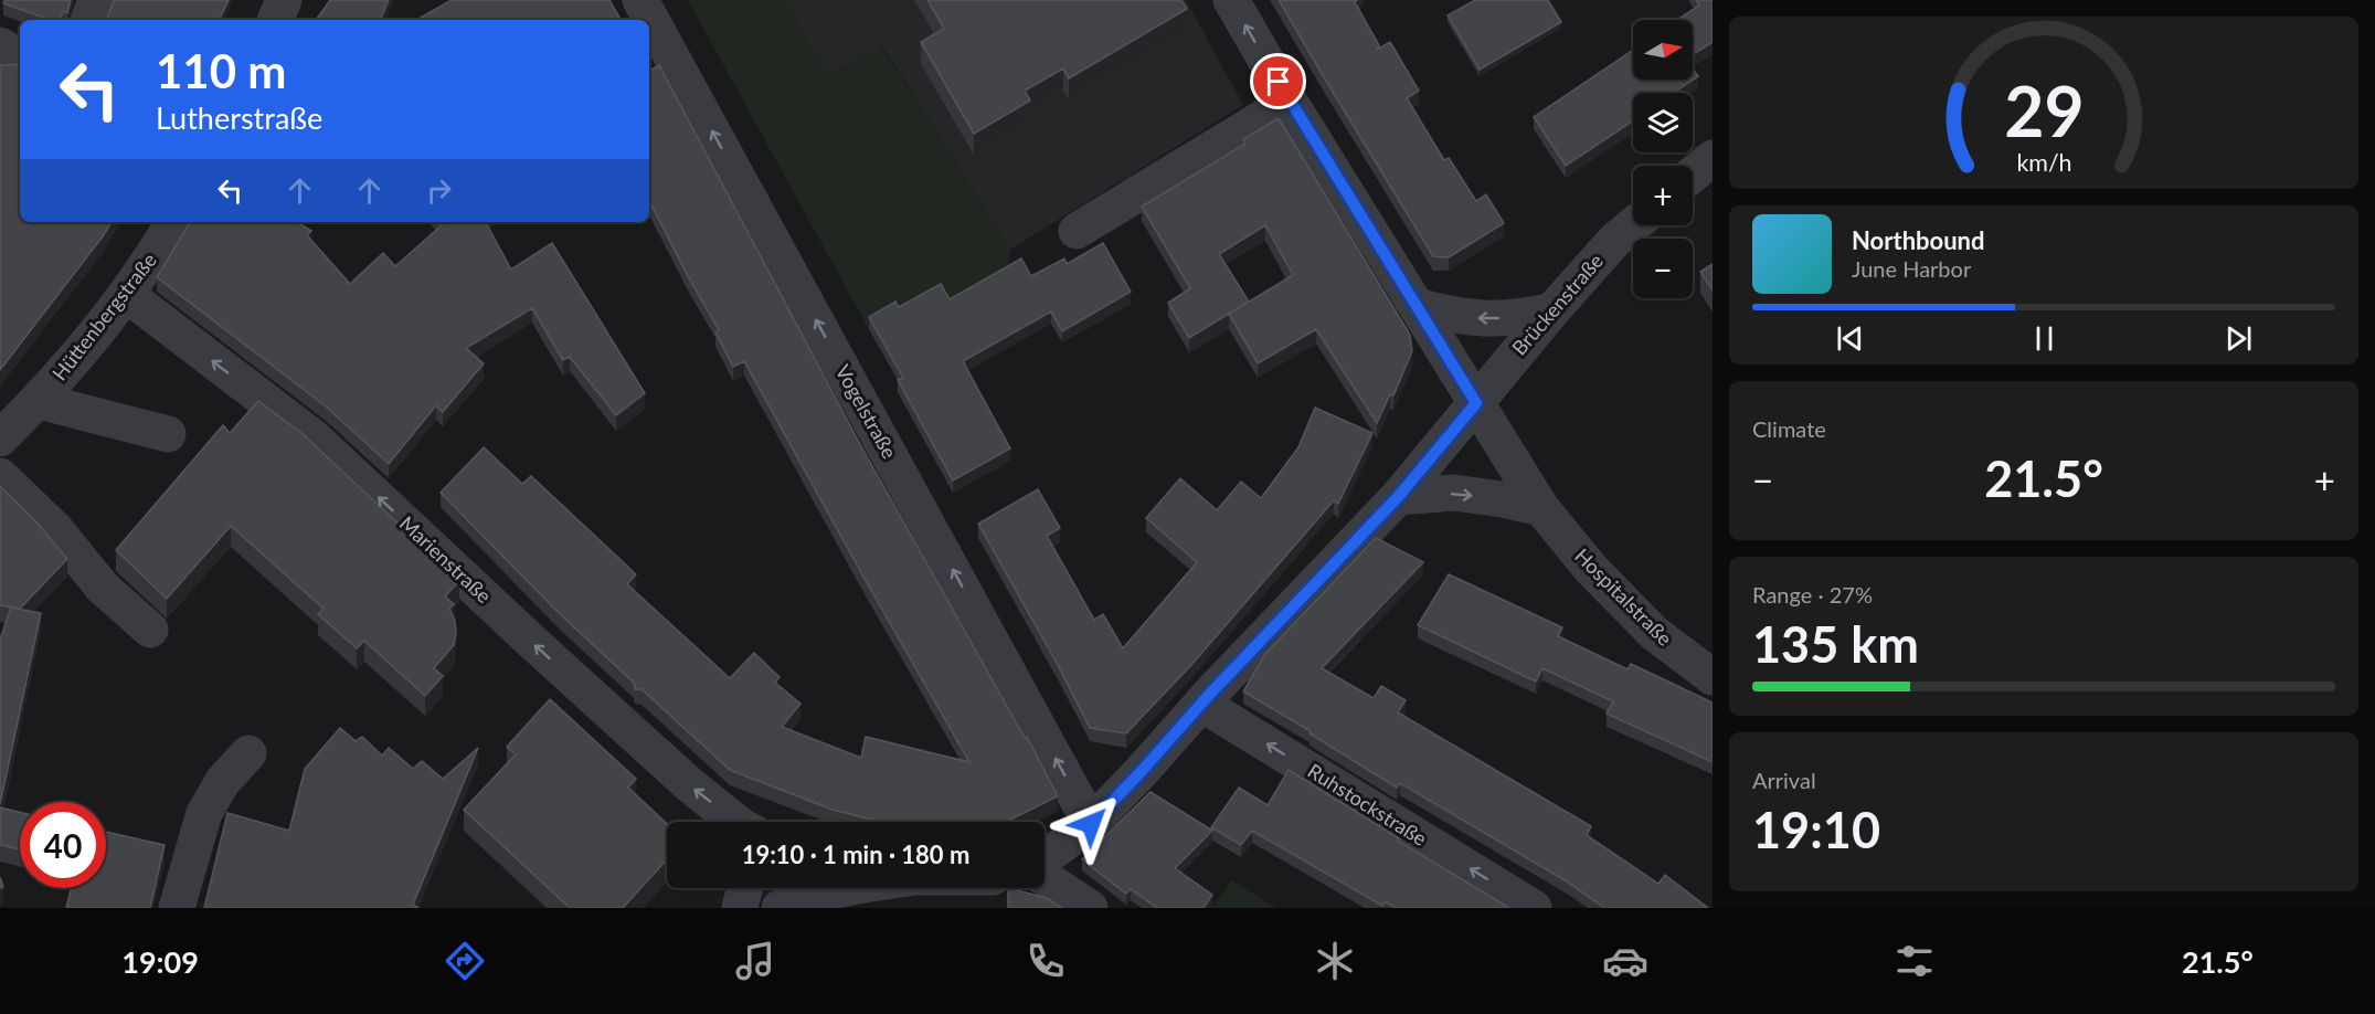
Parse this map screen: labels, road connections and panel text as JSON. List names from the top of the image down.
{
  "streets": {
    "street": [
      "Brückenstraße",
      "Hüttenbergstraße",
      "Vogelstraße",
      "Marienstraße",
      "Hospitalstraße",
      "Ruhstockstraße"
    ]
  },
  "crossings": [
    ["Brückenstraße", "Hospitalstraße"],
    ["Hüttenbergstraße", "Marienstraße"]
  ],
  "one_way": ["Vogelstraße", "Marienstraße", "Ruhstockstraße"],
  "north": "right",
  "page": {
    "map_buttons": ["+", "−"],
    "turn": ["110 m", "Lutherstraße"],
    "song": ["Northbound", "June Harbor"],
    "tile": [
      "Climate",
      ["Range · 27%", "135 km"],
      ["Arrival", "19:10"]
    ],
    "heat": ["−", "21.5°", "+"],
    "limit": "40",
    "trip": "19:10 · 1 min · 180 m",
    "tabs": ["19:09", "21.5°"],
    "gauge": ["29", "km/h"]
  }
}
